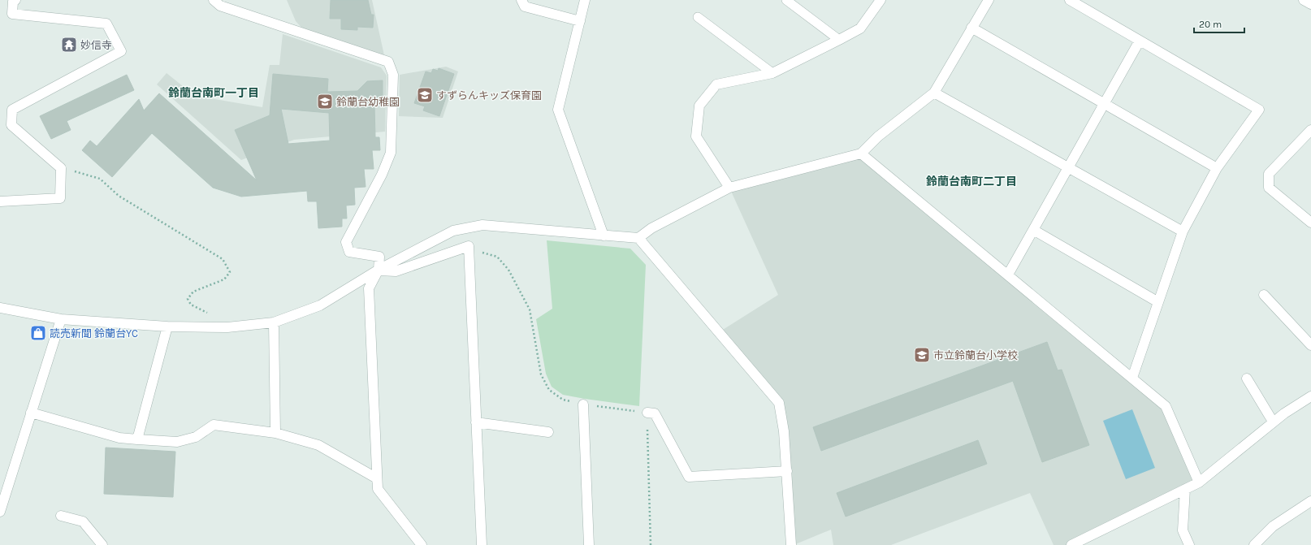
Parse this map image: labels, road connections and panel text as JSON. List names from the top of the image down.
{
  "districts": ["鈴蘭台南町一丁目", "鈴蘭台南町二丁目"],
  "places": {
    "temple": ["妙信寺"],
    "school or university": ["すずらんキッズ保育園", "鈴蘭台幼稚園", "市立鈴蘭台小学校"],
    "shop": ["読売新聞 鈴蘭台YC"]
  },
  "scale_bar": "20 m"
}
